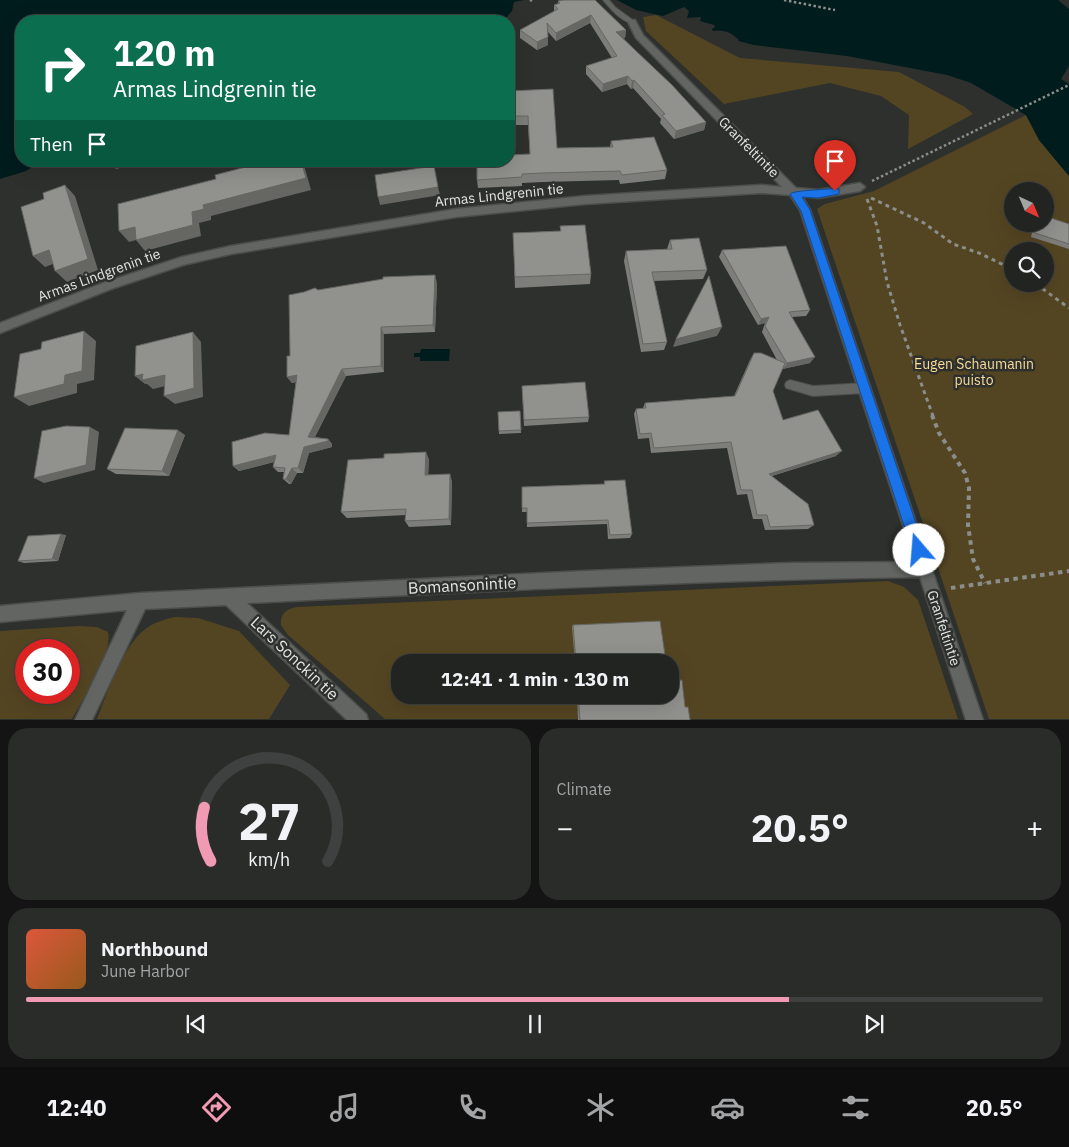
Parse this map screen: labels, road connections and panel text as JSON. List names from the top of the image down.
{
  "streets": {
    "street": [
      "Granfeltintie",
      "Armas Lindgrenin tie",
      "Bomansonintie",
      "Lars Sonckin tie"
    ]
  },
  "crossings": [
    ["Granfeltintie", "Armas Lindgrenin tie"],
    ["Granfeltintie", "Bomansonintie"],
    ["Bomansonintie", "Lars Sonckin tie"]
  ],
  "parks": ["Eugen Schaumanin puisto"],
  "north": "bottom right",
  "page": {
    "turn": ["120 m", "Armas Lindgrenin tie"],
    "then": "Then",
    "limit": "30",
    "trip": "12:41 · 1 min · 130 m",
    "tile": "Climate",
    "heat": ["−", "20.5°", "+"],
    "song": ["Northbound", "June Harbor"],
    "tabs": ["12:40", "20.5°"],
    "gauge": ["27", "km/h"]
  }
}
